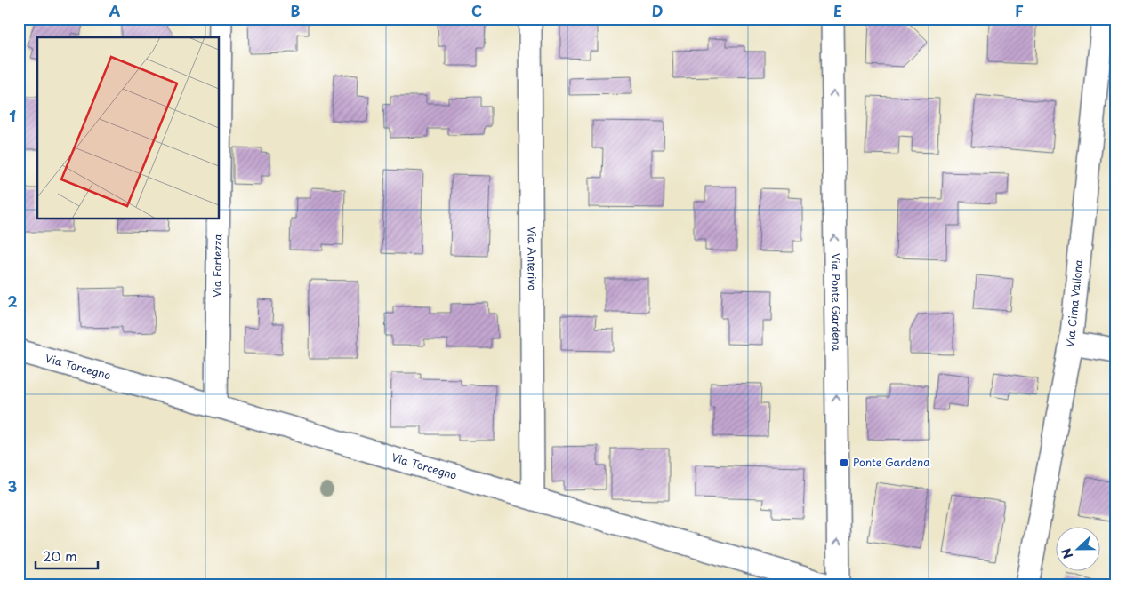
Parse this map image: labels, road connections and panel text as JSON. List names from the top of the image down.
{
  "streets": {
    "street": [
      "Via Anterivo",
      "Via Fortezza",
      "Via Ponte Gardena",
      "Via Cima Vallona",
      "Via Torcegno"
    ]
  },
  "crossings": [
    ["Via Anterivo", "Via Torcegno"],
    ["Via Fortezza", "Via Torcegno"]
  ],
  "one_way": ["Via Ponte Gardena"],
  "places": {
    "transit": ["Ponte Gardena"]
  },
  "scale_bar": "20 m",
  "north": "left",
  "grid": {
    "columns": [
      "A",
      "B",
      "C",
      "D",
      "E",
      "F"
    ],
    "rows": ["1", "2", "3"]
  }
}
